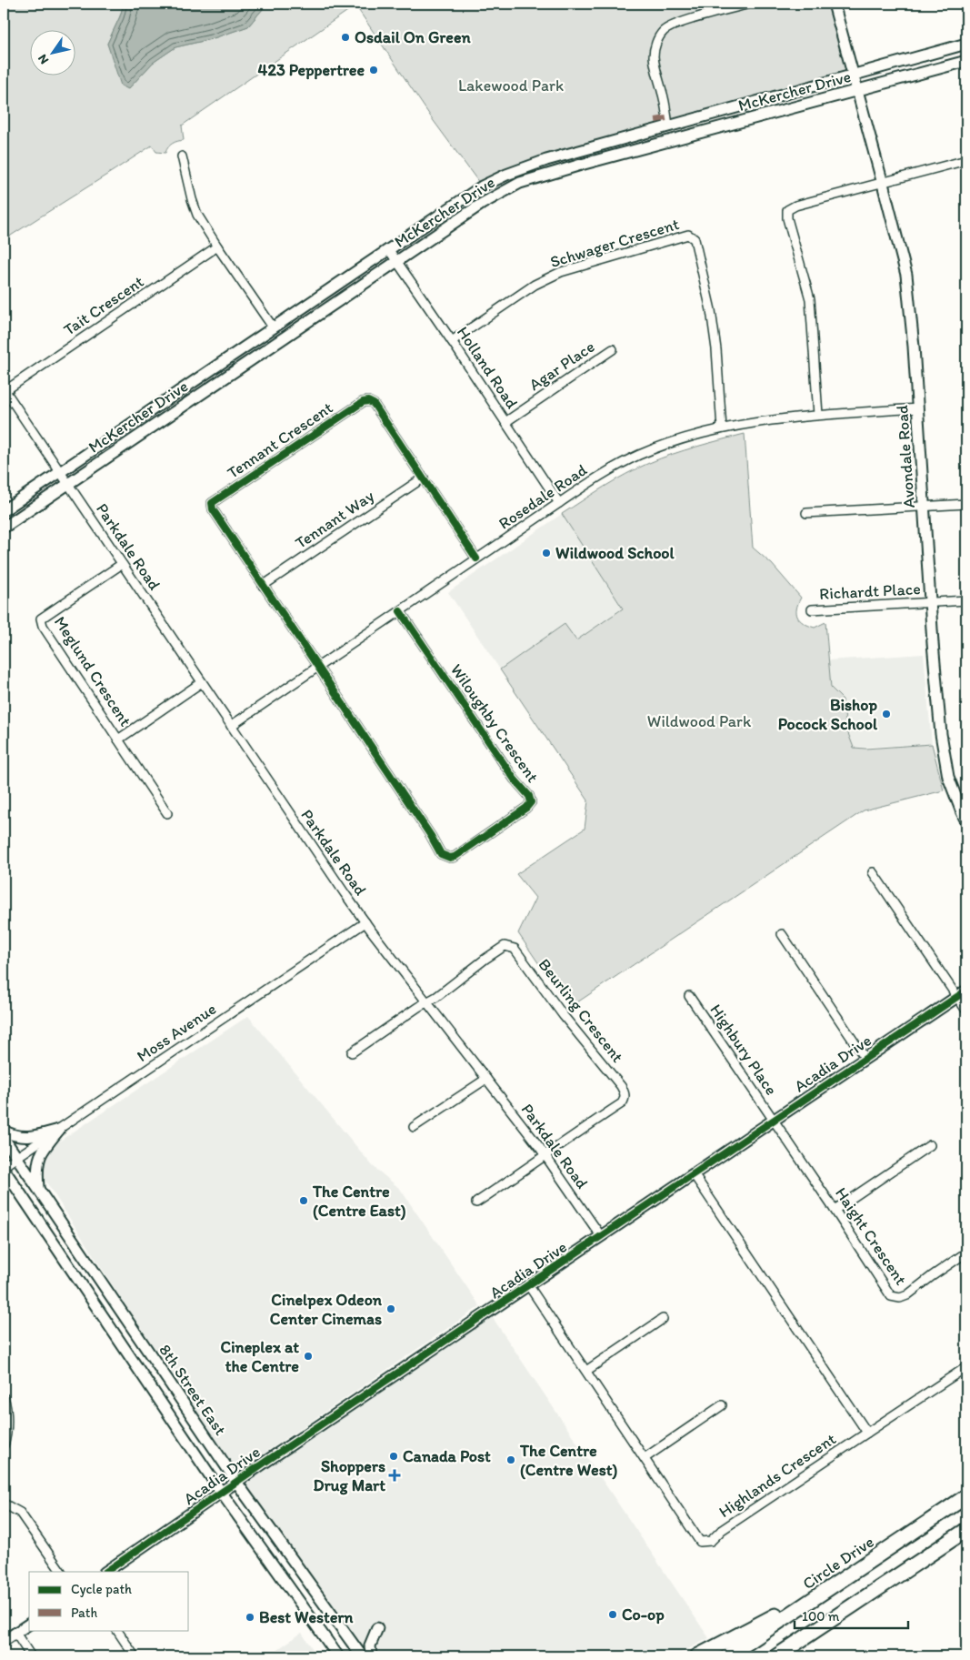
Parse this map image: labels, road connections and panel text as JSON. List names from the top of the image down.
{
  "streets": {
    "highway": ["Circle Drive"],
    "main road": [
      "McKercher Drive",
      "Avondale Road",
      "Acadia Drive",
      "8th Street East"
    ],
    "street": [
      "Schwager Crescent",
      "Tait Crescent",
      "Agar Place",
      "Holland Road",
      "Tennant Crescent",
      "Rosedale Road",
      "Tennant Way",
      "Parkdale Road",
      "Richardt Place",
      "Meglund Crescent",
      "Wiloughby Crescent",
      "Beurling Crescent",
      "Moss Avenue",
      "Highbury Place",
      "Haight Crescent",
      "Highlands Crescent"
    ]
  },
  "crossings": [
    ["McKercher Drive", "Tait Crescent"],
    ["McKercher Drive", "Holland Road"],
    ["McKercher Drive", "Avondale Road"],
    ["McKercher Drive", "Parkdale Road"],
    ["Schwager Crescent", "Holland Road"],
    ["Schwager Crescent", "Rosedale Road"],
    ["Tait Crescent", "Parkdale Road"],
    ["Agar Place", "Holland Road"],
    ["Holland Road", "Rosedale Road"],
    ["Tennant Crescent", "Rosedale Road"],
    ["Tennant Crescent", "Tennant Way"],
    ["Tennant Crescent", "Wiloughby Crescent"],
    ["Avondale Road", "Rosedale Road"],
    ["Avondale Road", "Richardt Place"],
    ["Rosedale Road", "Parkdale Road"],
    ["Rosedale Road", "Wiloughby Crescent"],
    ["Parkdale Road", "Meglund Crescent"],
    ["Parkdale Road", "Beurling Crescent"],
    ["Parkdale Road", "Moss Avenue"],
    ["Parkdale Road", "Acadia Drive"],
    ["Moss Avenue", "8th Street East"],
    ["Highbury Place", "Acadia Drive"],
    ["Highbury Place", "Haight Crescent"],
    ["Acadia Drive", "Haight Crescent"],
    ["Acadia Drive", "8th Street East"],
    ["Acadia Drive", "Highlands Crescent"]
  ],
  "parks": ["Lakewood Park", "Wildwood Park"],
  "places": {
    "other": [
      "Osdail On Green",
      "423 Peppertree",
      "Wildwood School",
      "Bishop Pocock School",
      "The Centre (Centre East)",
      "Cinelpex Odeon Center Cinemas",
      "Cineplex at the Centre",
      "Canada Post",
      "The Centre (Centre West)",
      "Co-op",
      "Best Western"
    ],
    "health": ["Shoppers Drug Mart"]
  },
  "legend": ["Cycle path", "Path"],
  "scale_bar": "100 m",
  "north": "bottom left"
}
